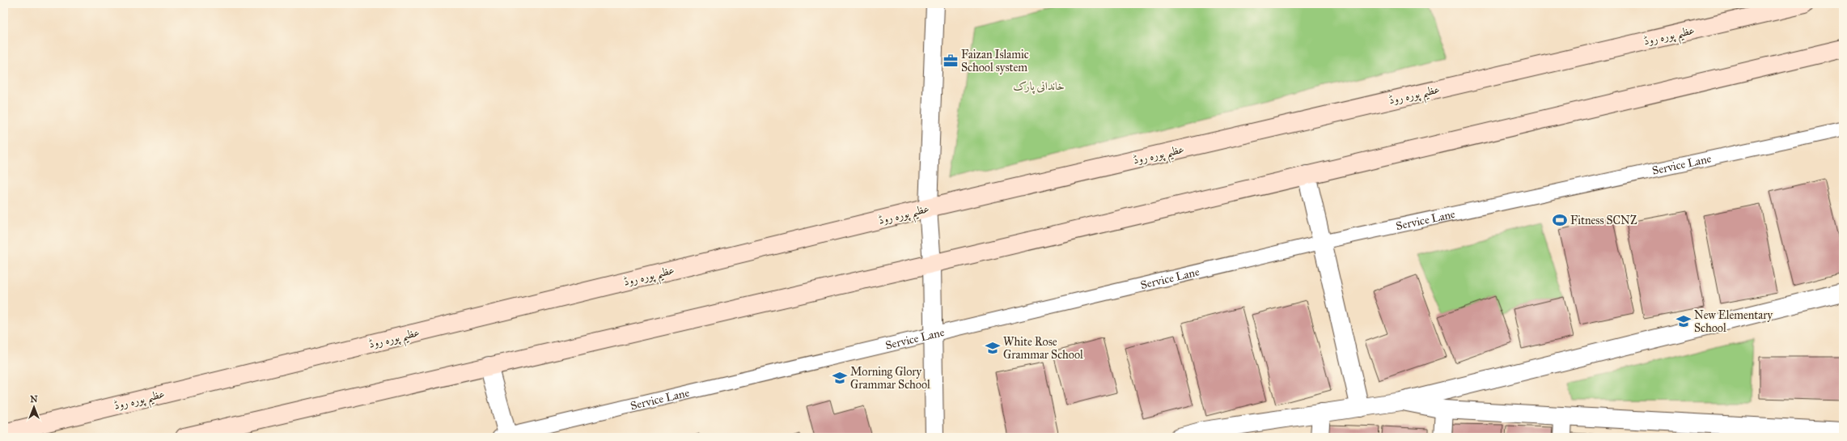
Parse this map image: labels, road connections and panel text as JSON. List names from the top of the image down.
{
  "streets": {
    "main road": ["عظیم پورہ روڈ"],
    "lane": ["Service Lane"]
  },
  "parks": ["خاندانی پارک"],
  "places": {
    "office": ["Faizan Islamic School system"],
    "sports": ["Fitness SCNZ"],
    "school or university": ["New Elementary School", "White Rose Grammar School", "Morning Glory Grammar School"]
  },
  "north": "top"
}
